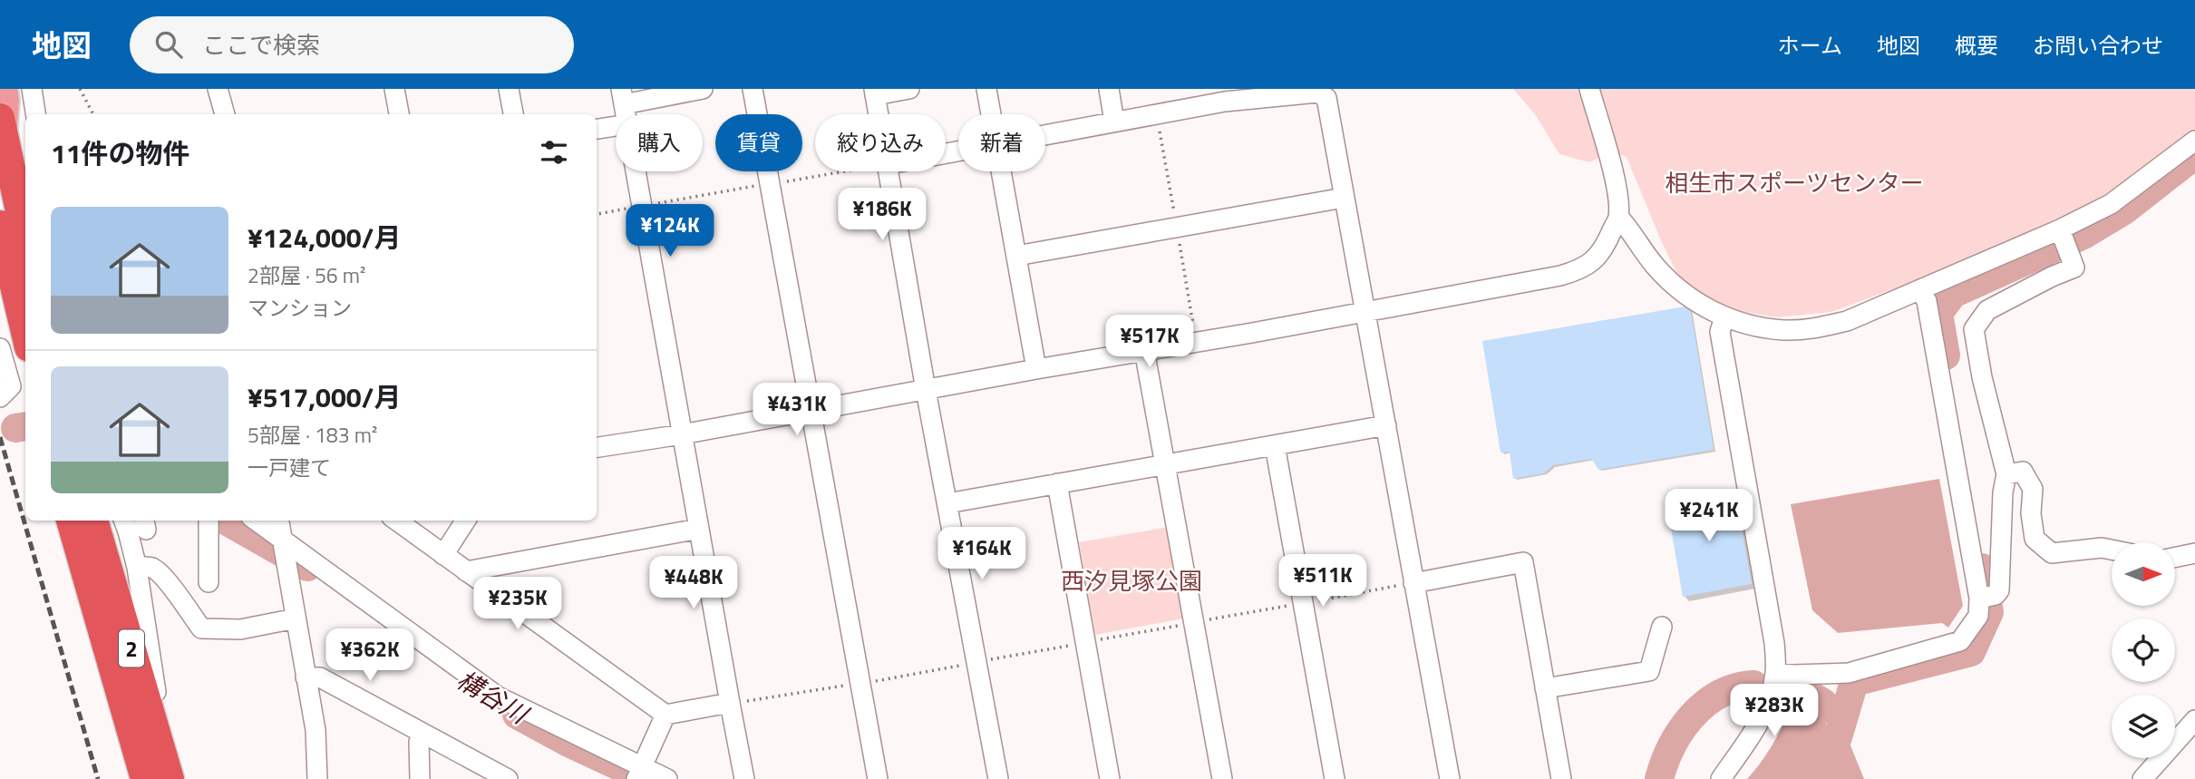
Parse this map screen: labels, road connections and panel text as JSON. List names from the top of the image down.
{
  "streets": {
    "highway": ["2"]
  },
  "water": ["構谷川"],
  "parks": ["相生市スポーツセンター", "西汐見塚公園"],
  "north": "right",
  "page": {
    "header": "地図",
    "search": "ここで検索",
    "nav": [
      "ホーム",
      "地図",
      "概要",
      "お問い合わせ"
    ],
    "chip": [
      "購入",
      "賃貸",
      "絞り込み",
      "新着"
    ],
    "heading": "11件の物件",
    "price": [
      "¥186K",
      "¥124K",
      "¥517K",
      "¥431K",
      "¥241K",
      "¥164K",
      "¥511K",
      "¥448K",
      "¥235K",
      "¥362K",
      "¥283K"
    ],
    "list": [
      {
        "name": "¥124,000/月",
        "note": "2部屋 · 56 m² · マンション"
      },
      {
        "name": "¥517,000/月",
        "note": "5部屋 · 183 m² · 一戸建て"
      }
    ]
  }
}
